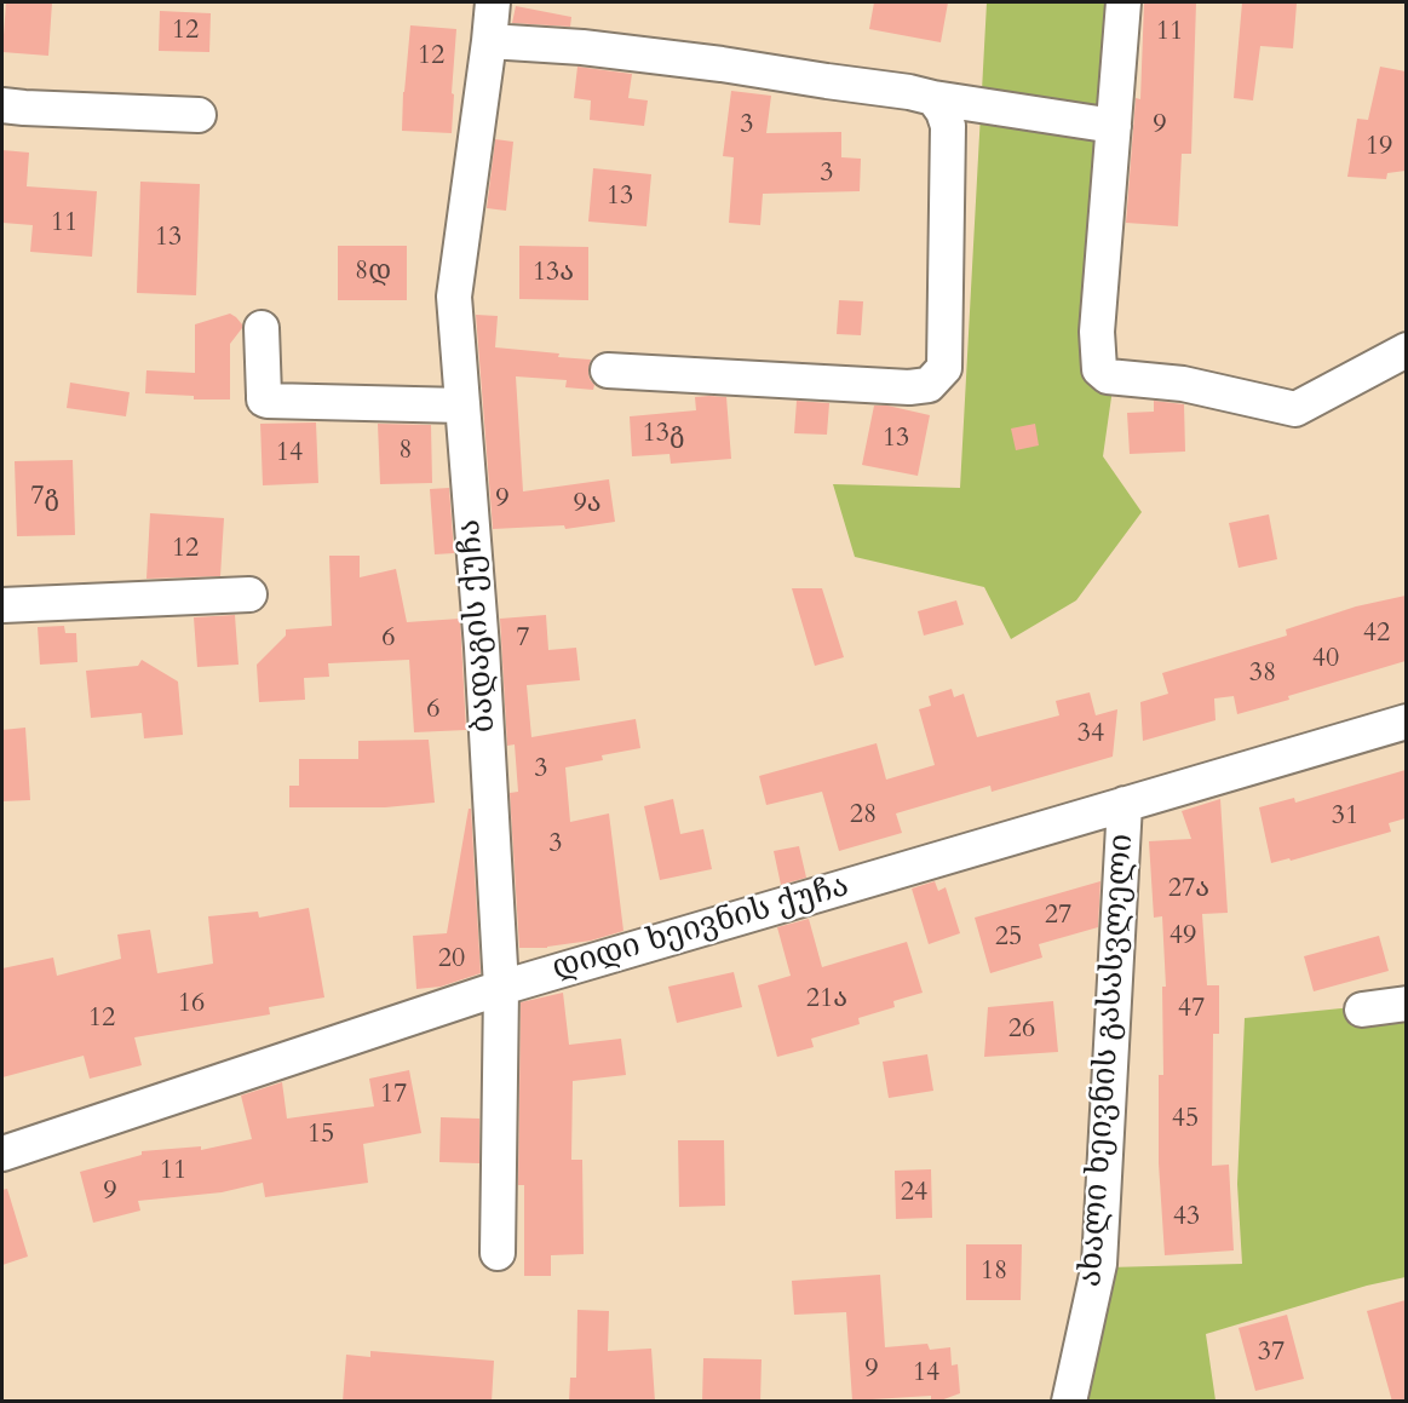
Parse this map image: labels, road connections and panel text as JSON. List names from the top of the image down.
{
  "streets": {
    "street": ["ბადაგის ქუჩა", "დიდი ხეივნის ქუჩა", "ახალი ხეივნის გასასვლელი"]
  },
  "crossings": [
    ["ბადაგის ქუჩა", "დიდი ხეივნის ქუჩა"],
    ["დიდი ხეივნის ქუჩა", "ახალი ხეივნის გასასვლელი"]
  ],
  "house_numbers": [
    "12",
    "11",
    "12",
    "3",
    "9",
    "19",
    "3",
    "13",
    "11",
    "13",
    "8დ",
    "13ა",
    "13გ",
    "13",
    "8",
    "14",
    "7გ",
    "9",
    "9ა",
    "12",
    "42",
    "6",
    "7",
    "40",
    "38",
    "6",
    "34",
    "3",
    "28",
    "31",
    "3",
    "27ა",
    "27",
    "49",
    "25",
    "20",
    "21ა",
    "16",
    "47",
    "12",
    "26",
    "17",
    "45",
    "15",
    "11",
    "9",
    "24",
    "43",
    "18",
    "37",
    "9",
    "14"
  ]
}
